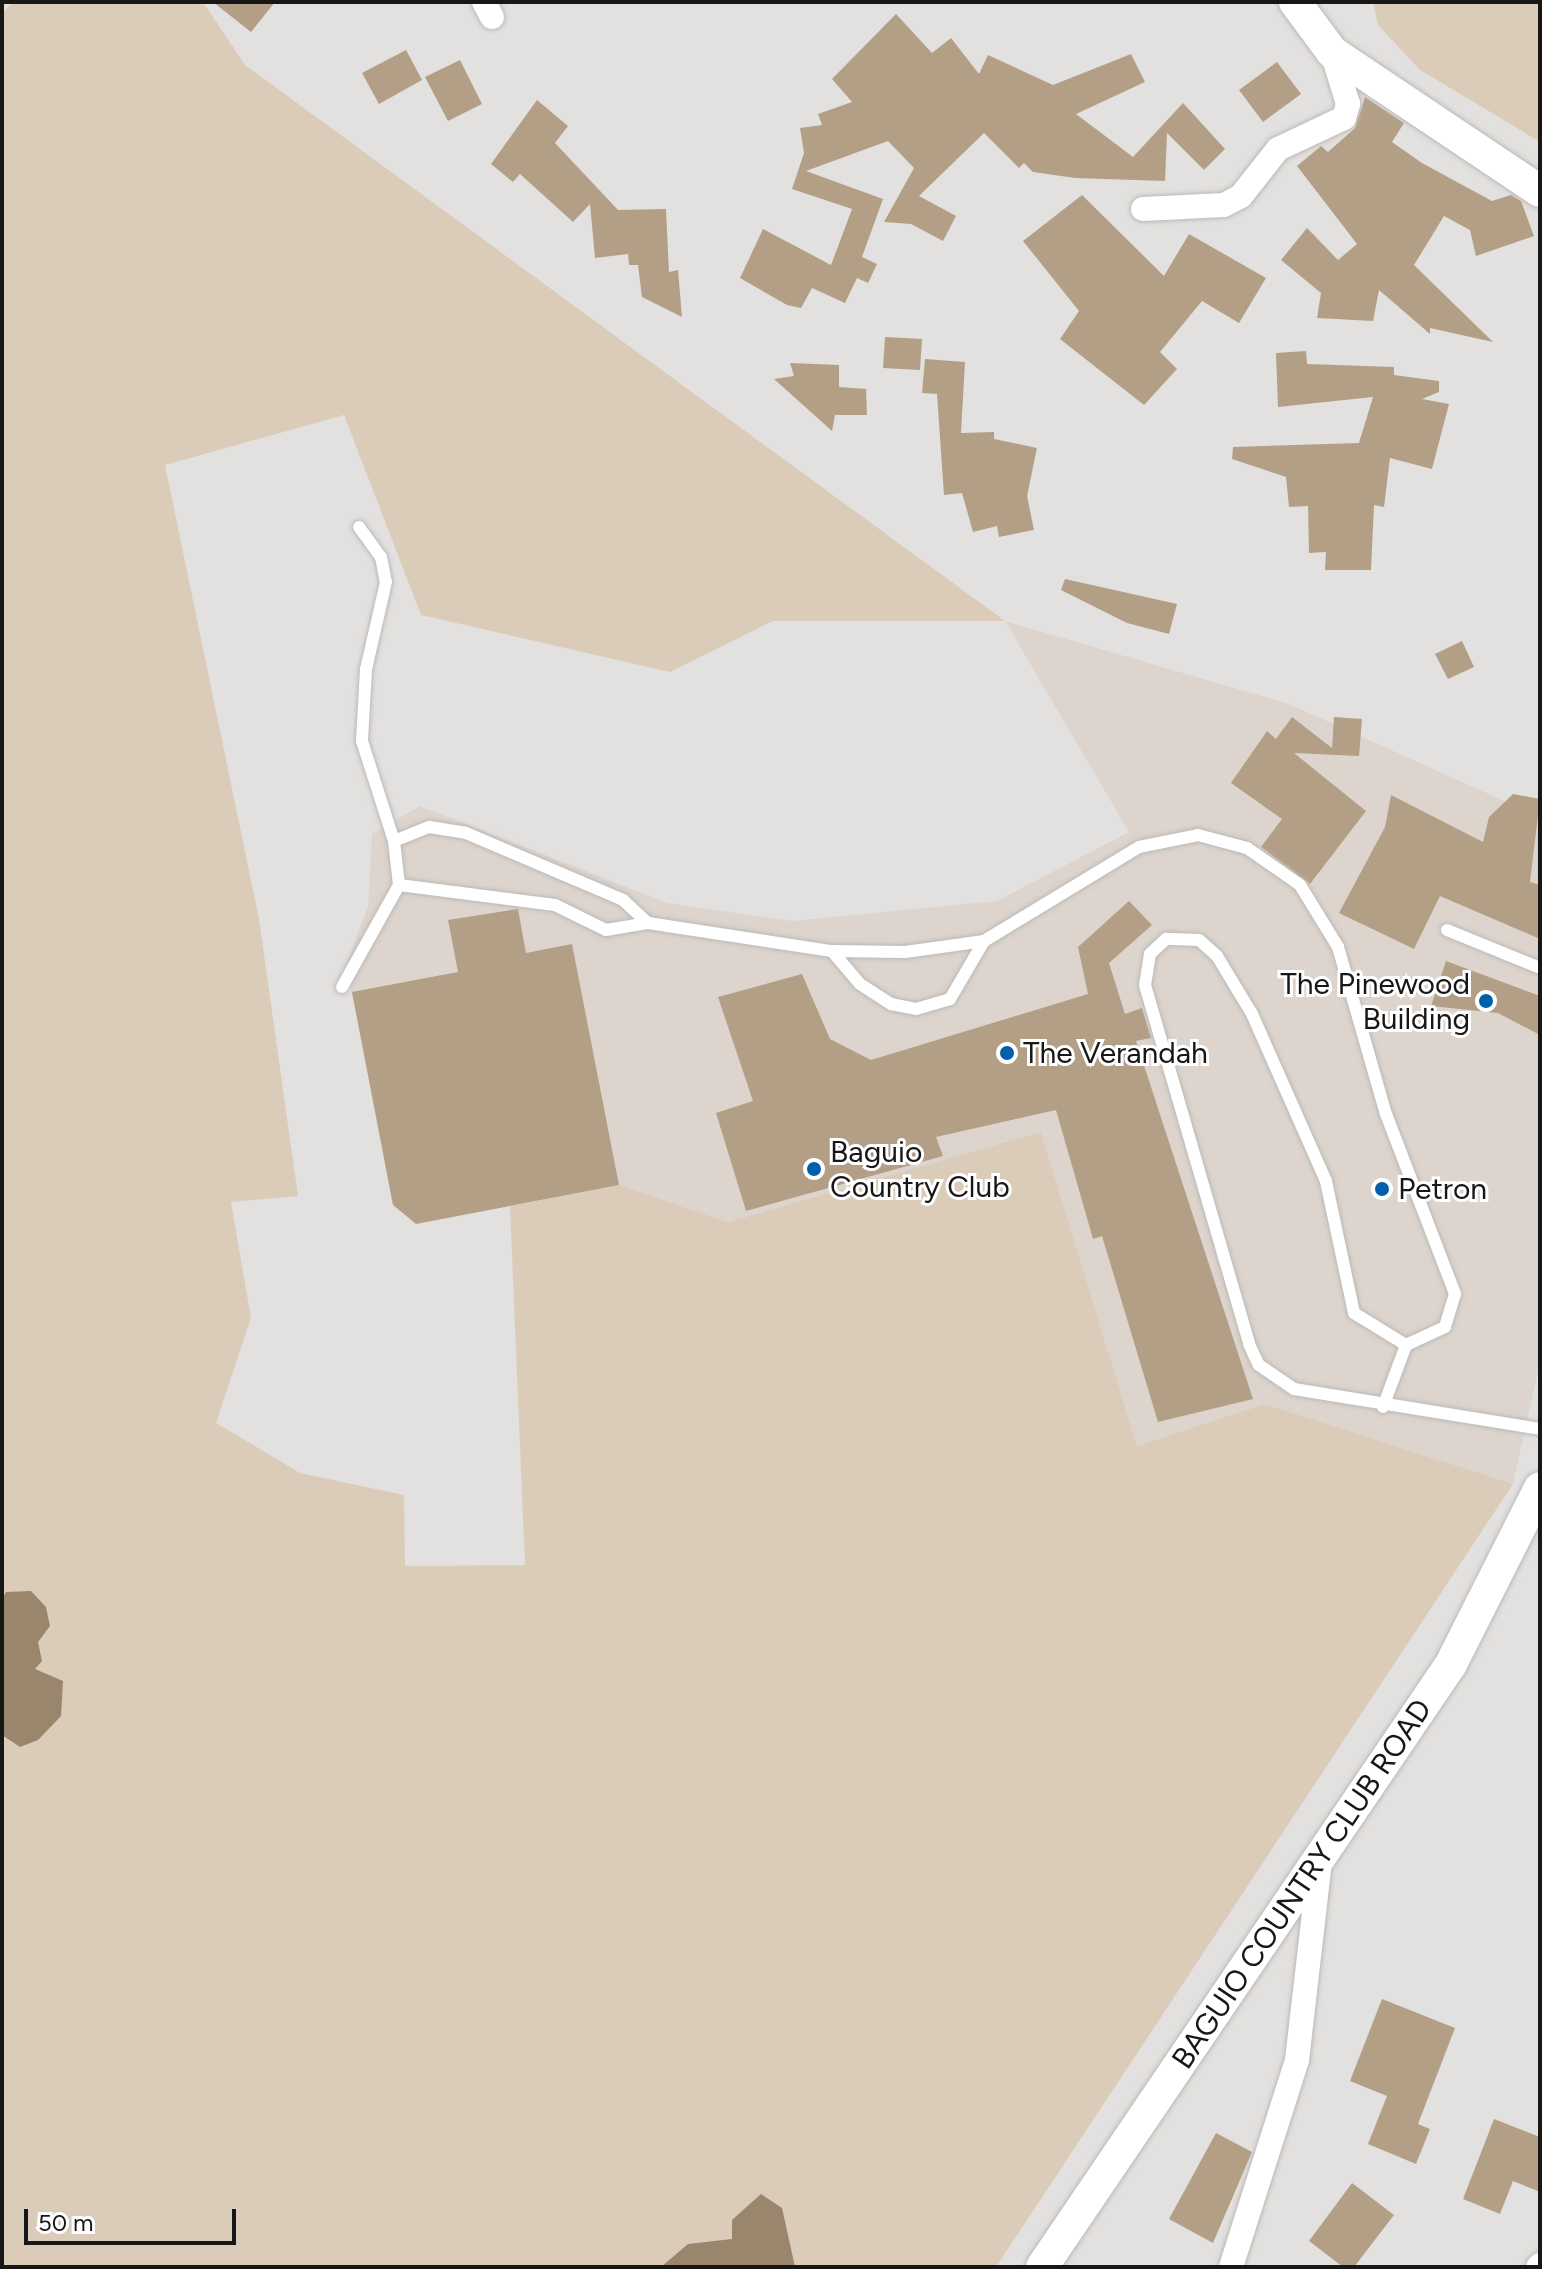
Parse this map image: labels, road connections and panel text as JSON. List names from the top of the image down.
{
  "streets": {
    "main road": ["BAGUIO COUNTRY CLUB ROAD"]
  },
  "places": [
    "The Pinewood Building",
    "The Verandah",
    "Baguio Country Club",
    "Petron"
  ],
  "scale_bar": "50 m"
}
